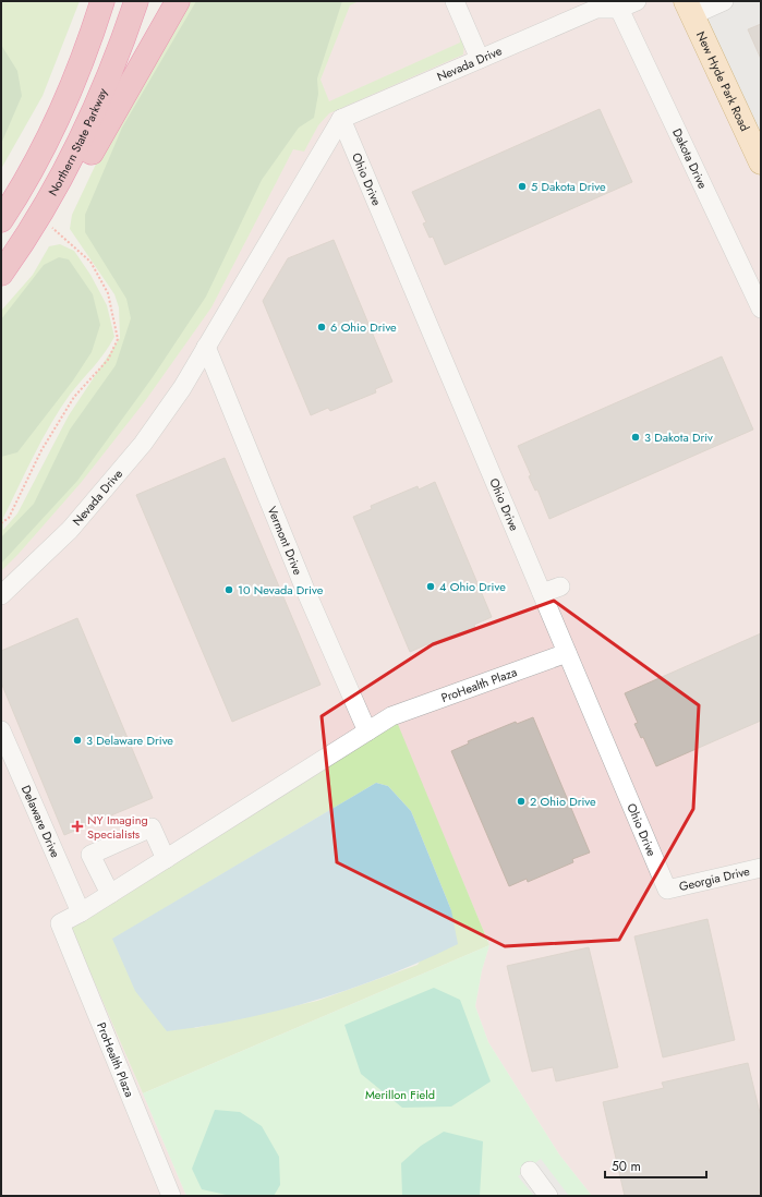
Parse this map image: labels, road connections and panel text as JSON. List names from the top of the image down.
{
  "streets": {
    "highway": ["Northern State Parkway"],
    "main road": ["New Hyde Park Road"],
    "street": [
      "Nevada Drive",
      "Dakota Drive",
      "Ohio Drive",
      "Vermont Drive",
      "ProHealth Plaza",
      "Delaware Drive",
      "Georgia Drive"
    ]
  },
  "crossings": [
    ["Nevada Drive", "Dakota Drive"],
    ["Nevada Drive", "Ohio Drive"],
    ["Nevada Drive", "Vermont Drive"],
    ["Ohio Drive", "ProHealth Plaza"],
    ["Ohio Drive", "Georgia Drive"],
    ["Vermont Drive", "ProHealth Plaza"],
    ["ProHealth Plaza", "Delaware Drive"]
  ],
  "parks": ["Merillon Field"],
  "places": {
    "other": [
      "5 Dakota Drive",
      "6 Ohio Drive",
      "3 Dakota Driv",
      "4 Ohio Drive",
      "10 Nevada Drive",
      "3 Delaware Drive",
      "2 Ohio Drive"
    ],
    "health": ["NY Imaging Specialists"]
  },
  "scale_bar": "50 m"
}
